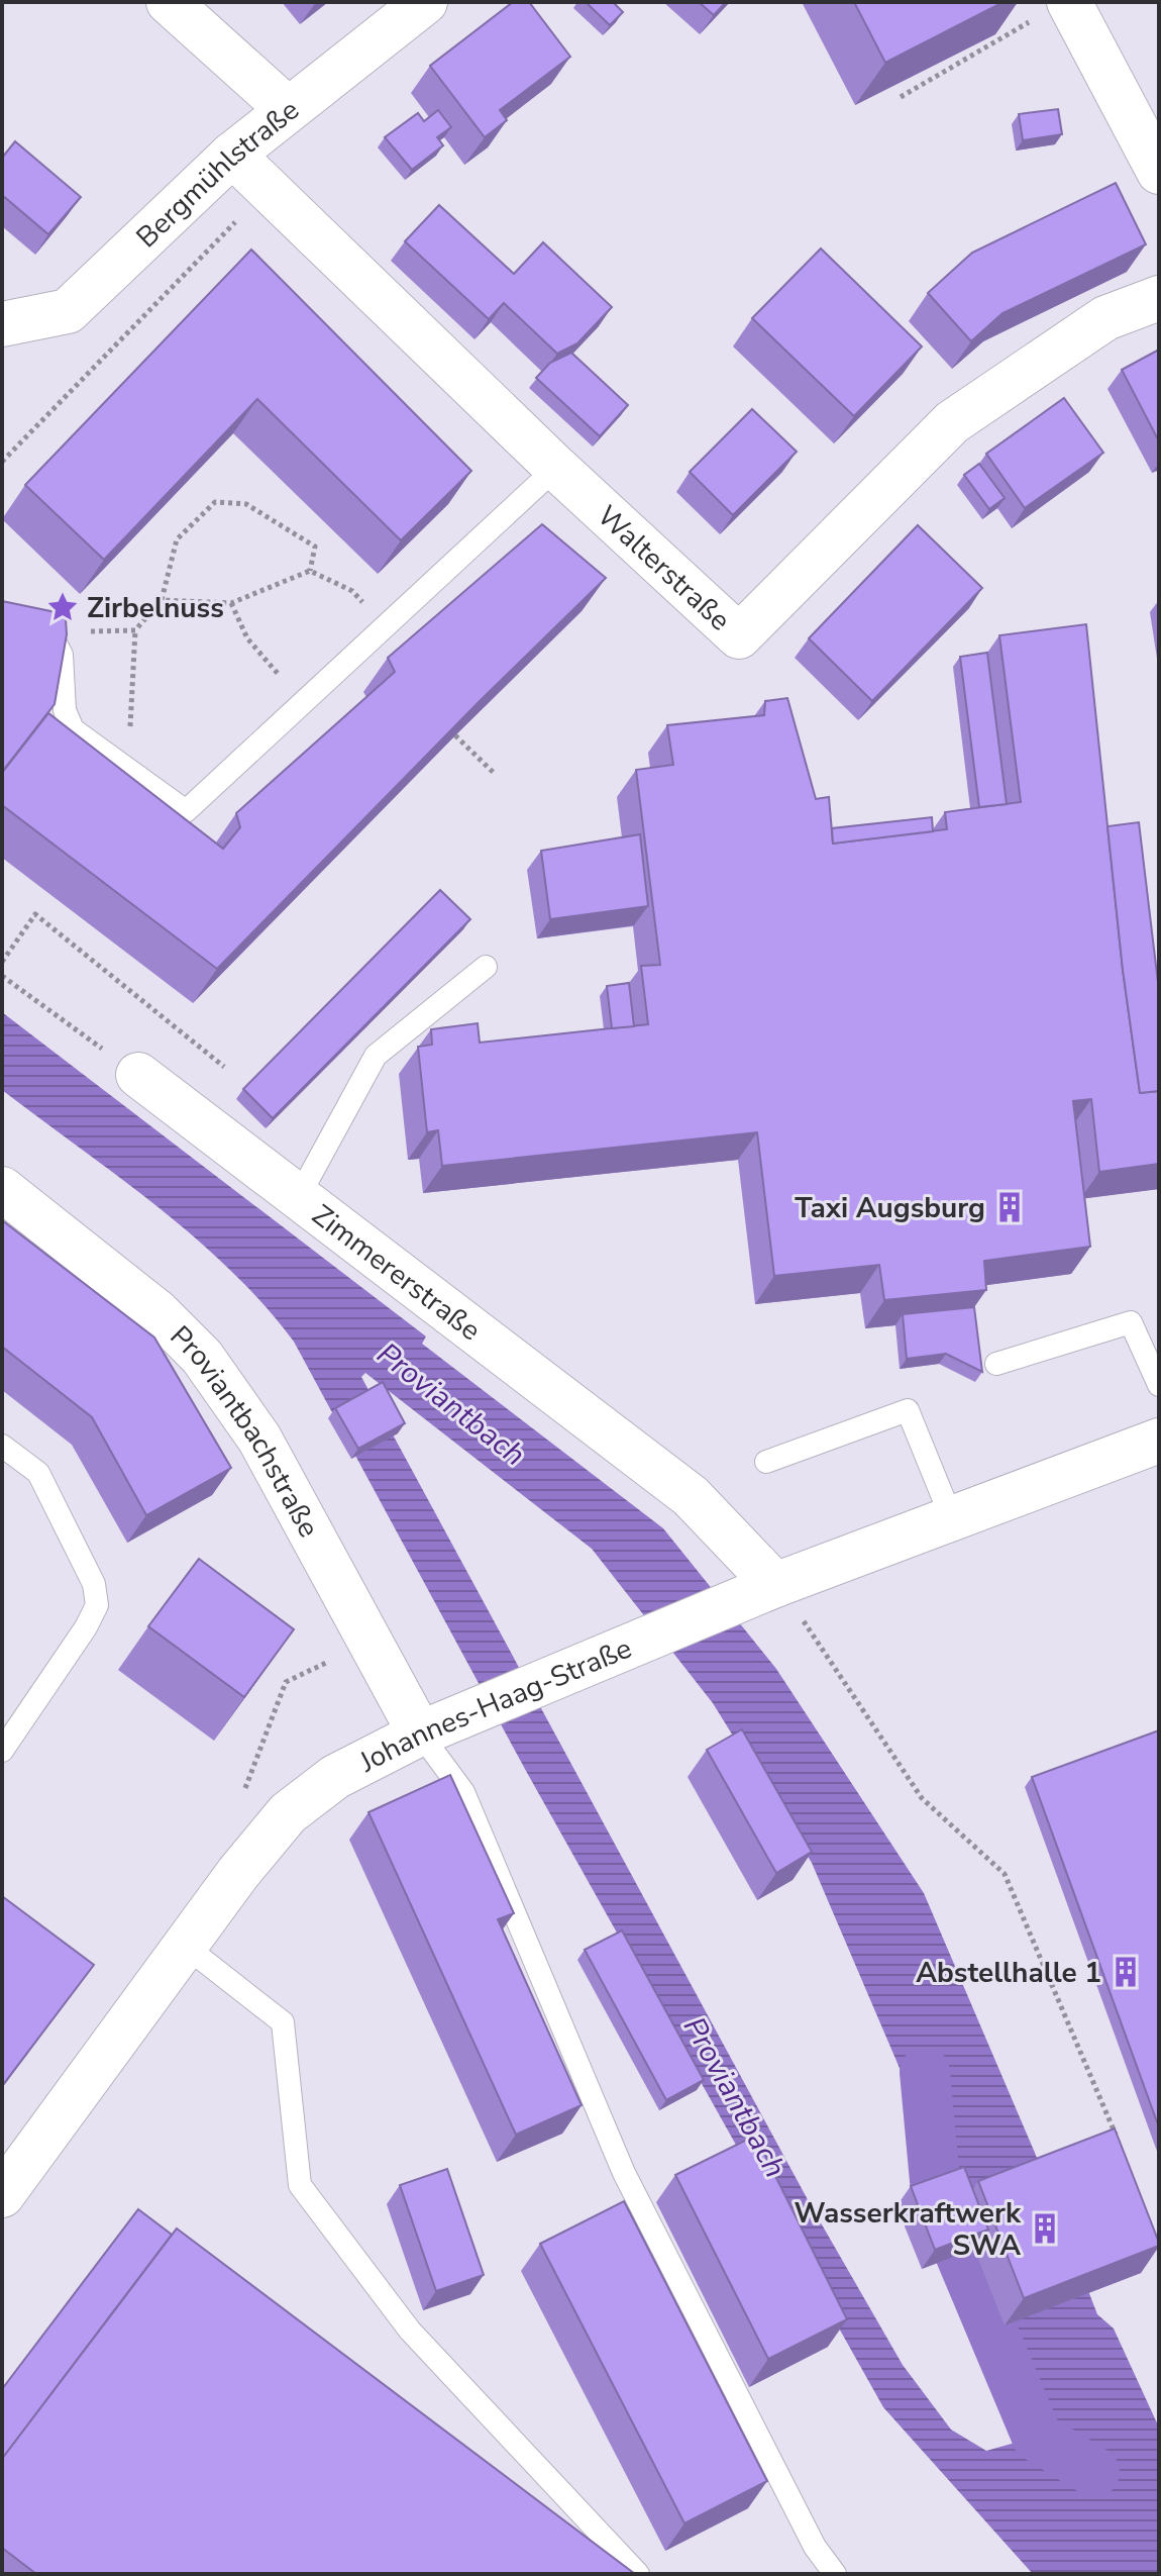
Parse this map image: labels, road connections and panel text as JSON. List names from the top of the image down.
{
  "streets": {
    "street": [
      "Bergmühlstraße",
      "Walterstraße",
      "Zimmererstraße",
      "Proviantbachstraße",
      "Johannes-Haag-Straße"
    ]
  },
  "crossings": [
    ["Bergmühlstraße", "Walterstraße"],
    ["Zimmererstraße", "Johannes-Haag-Straße"],
    ["Proviantbachstraße", "Johannes-Haag-Straße"]
  ],
  "water": ["Proviantbach"],
  "places": {
    "place": ["Zirbelnuss"],
    "building": ["Taxi Augsburg", "Abstellhalle 1", "Wasserkraftwerk SWA"]
  }
}
